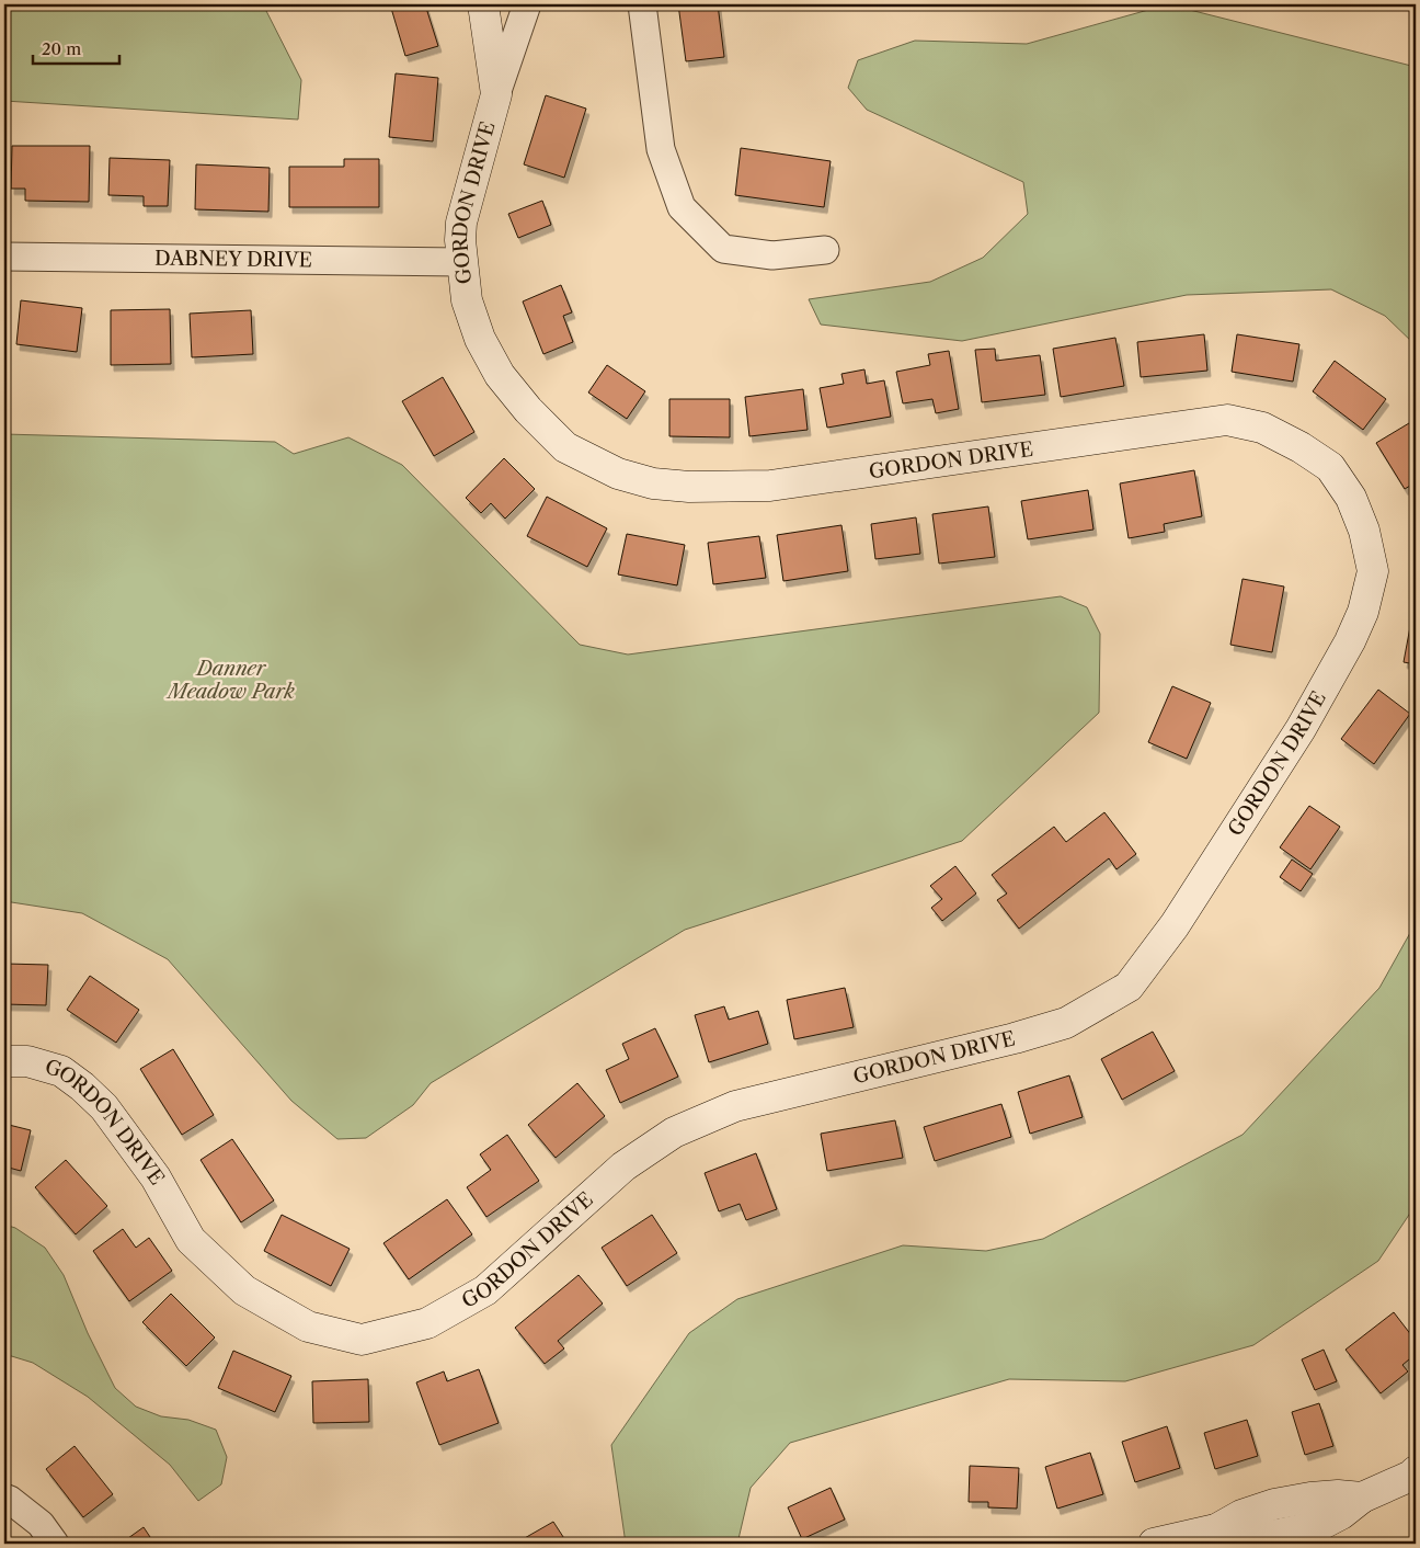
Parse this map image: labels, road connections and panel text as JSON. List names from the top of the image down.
{
  "streets": {
    "street": ["GORDON DRIVE", "DABNEY DRIVE"]
  },
  "crossings": [
    ["GORDON DRIVE", "DABNEY DRIVE"]
  ],
  "parks": ["Danner Meadow Park"],
  "scale_bar": "20 m"
}
